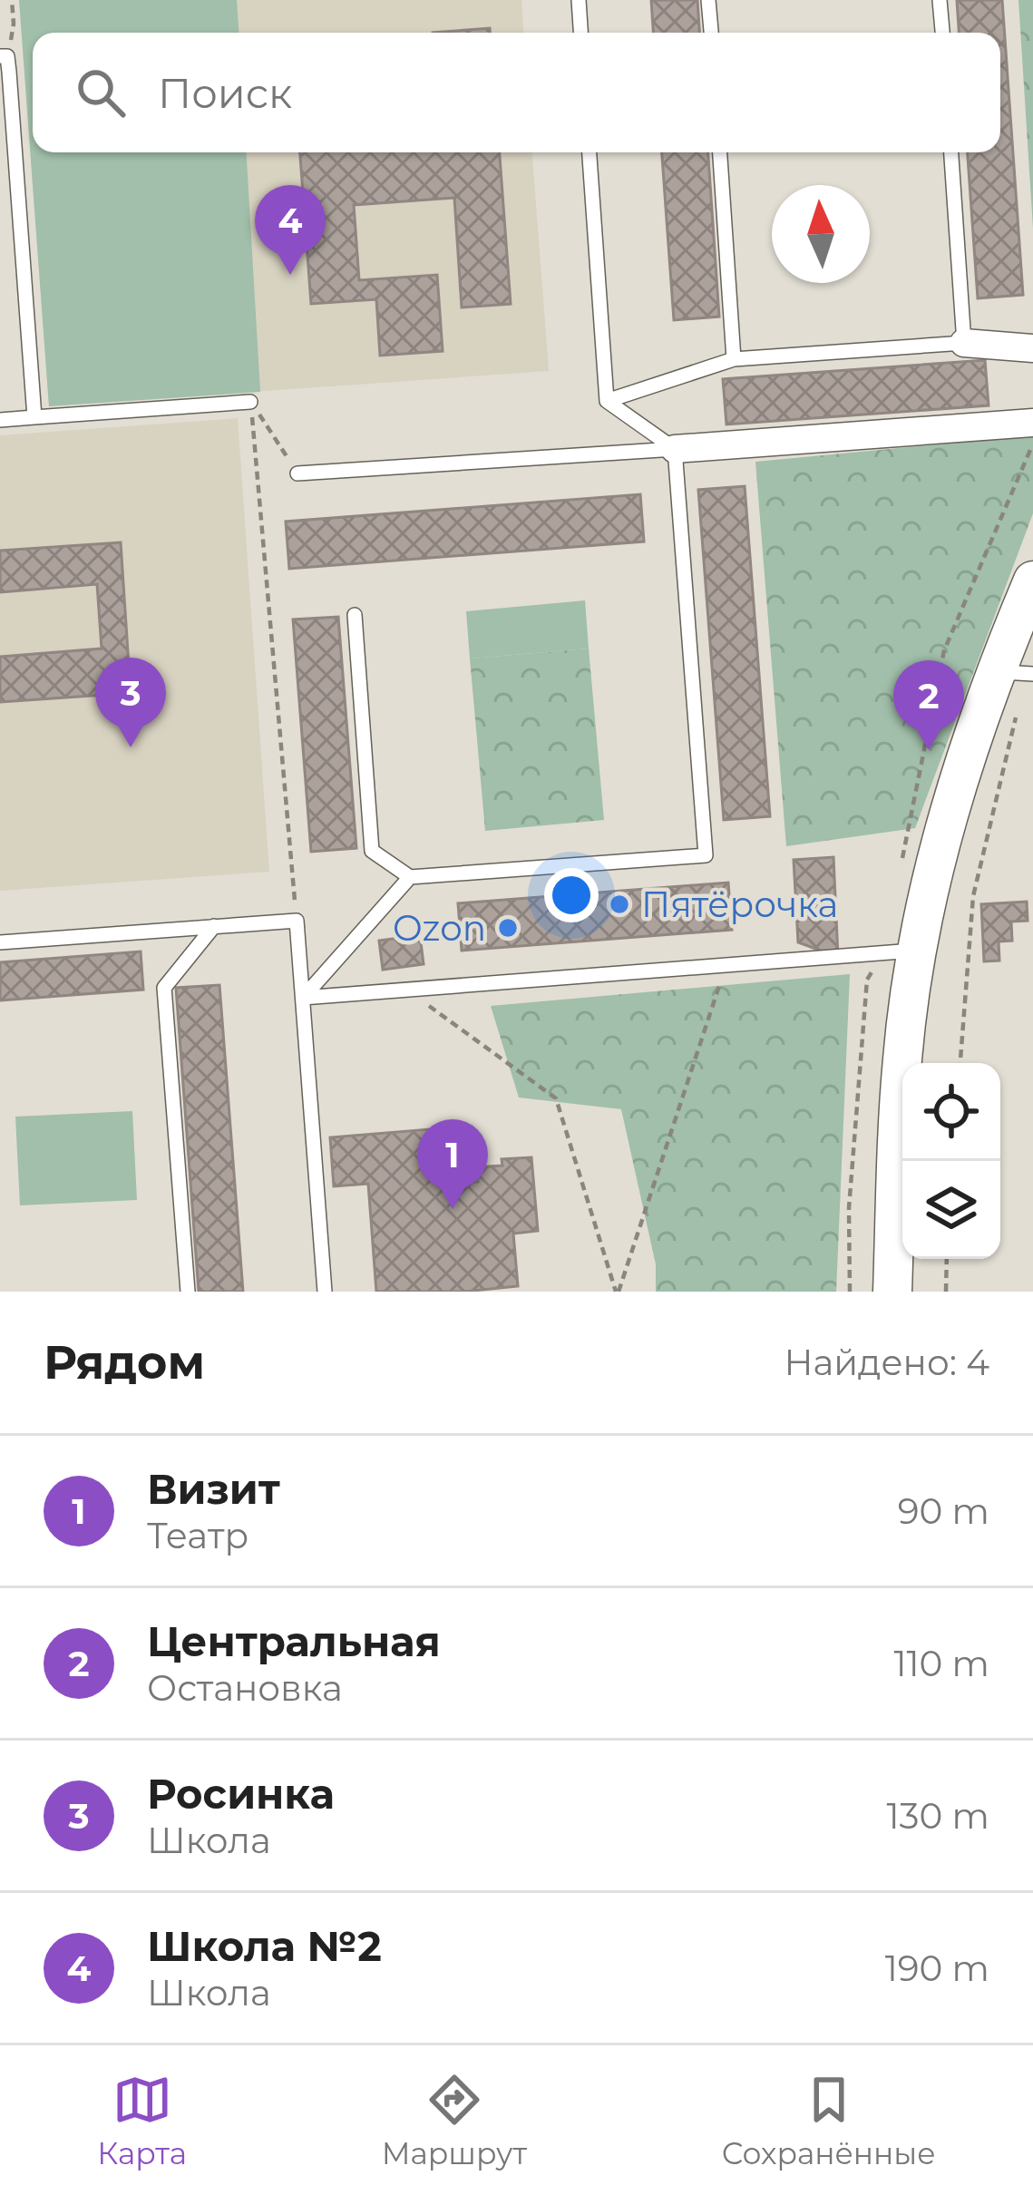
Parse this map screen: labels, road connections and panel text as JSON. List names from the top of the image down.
{
  "places": ["Пятёрочка", "Ozon"],
  "north": "top",
  "page": {
    "search": "Поиск",
    "pins": [
      "4",
      "3",
      "2",
      "1"
    ],
    "heading": ["Рядом", "Найдено: 4"],
    "list": [
      {
        "mark": "1",
        "name": "Визит",
        "note": "Театр",
        "value": "90 m"
      },
      {
        "mark": "2",
        "name": "Центральная",
        "note": "Остановка",
        "value": "110 m"
      },
      {
        "mark": "3",
        "name": "Росинка",
        "note": "Школа",
        "value": "130 m"
      },
      {
        "mark": "4",
        "name": "Школа №2",
        "note": "Школа",
        "value": "190 m"
      }
    ],
    "nav": ["Карта", "Маршрут", "Сохранённые"]
  }
}
